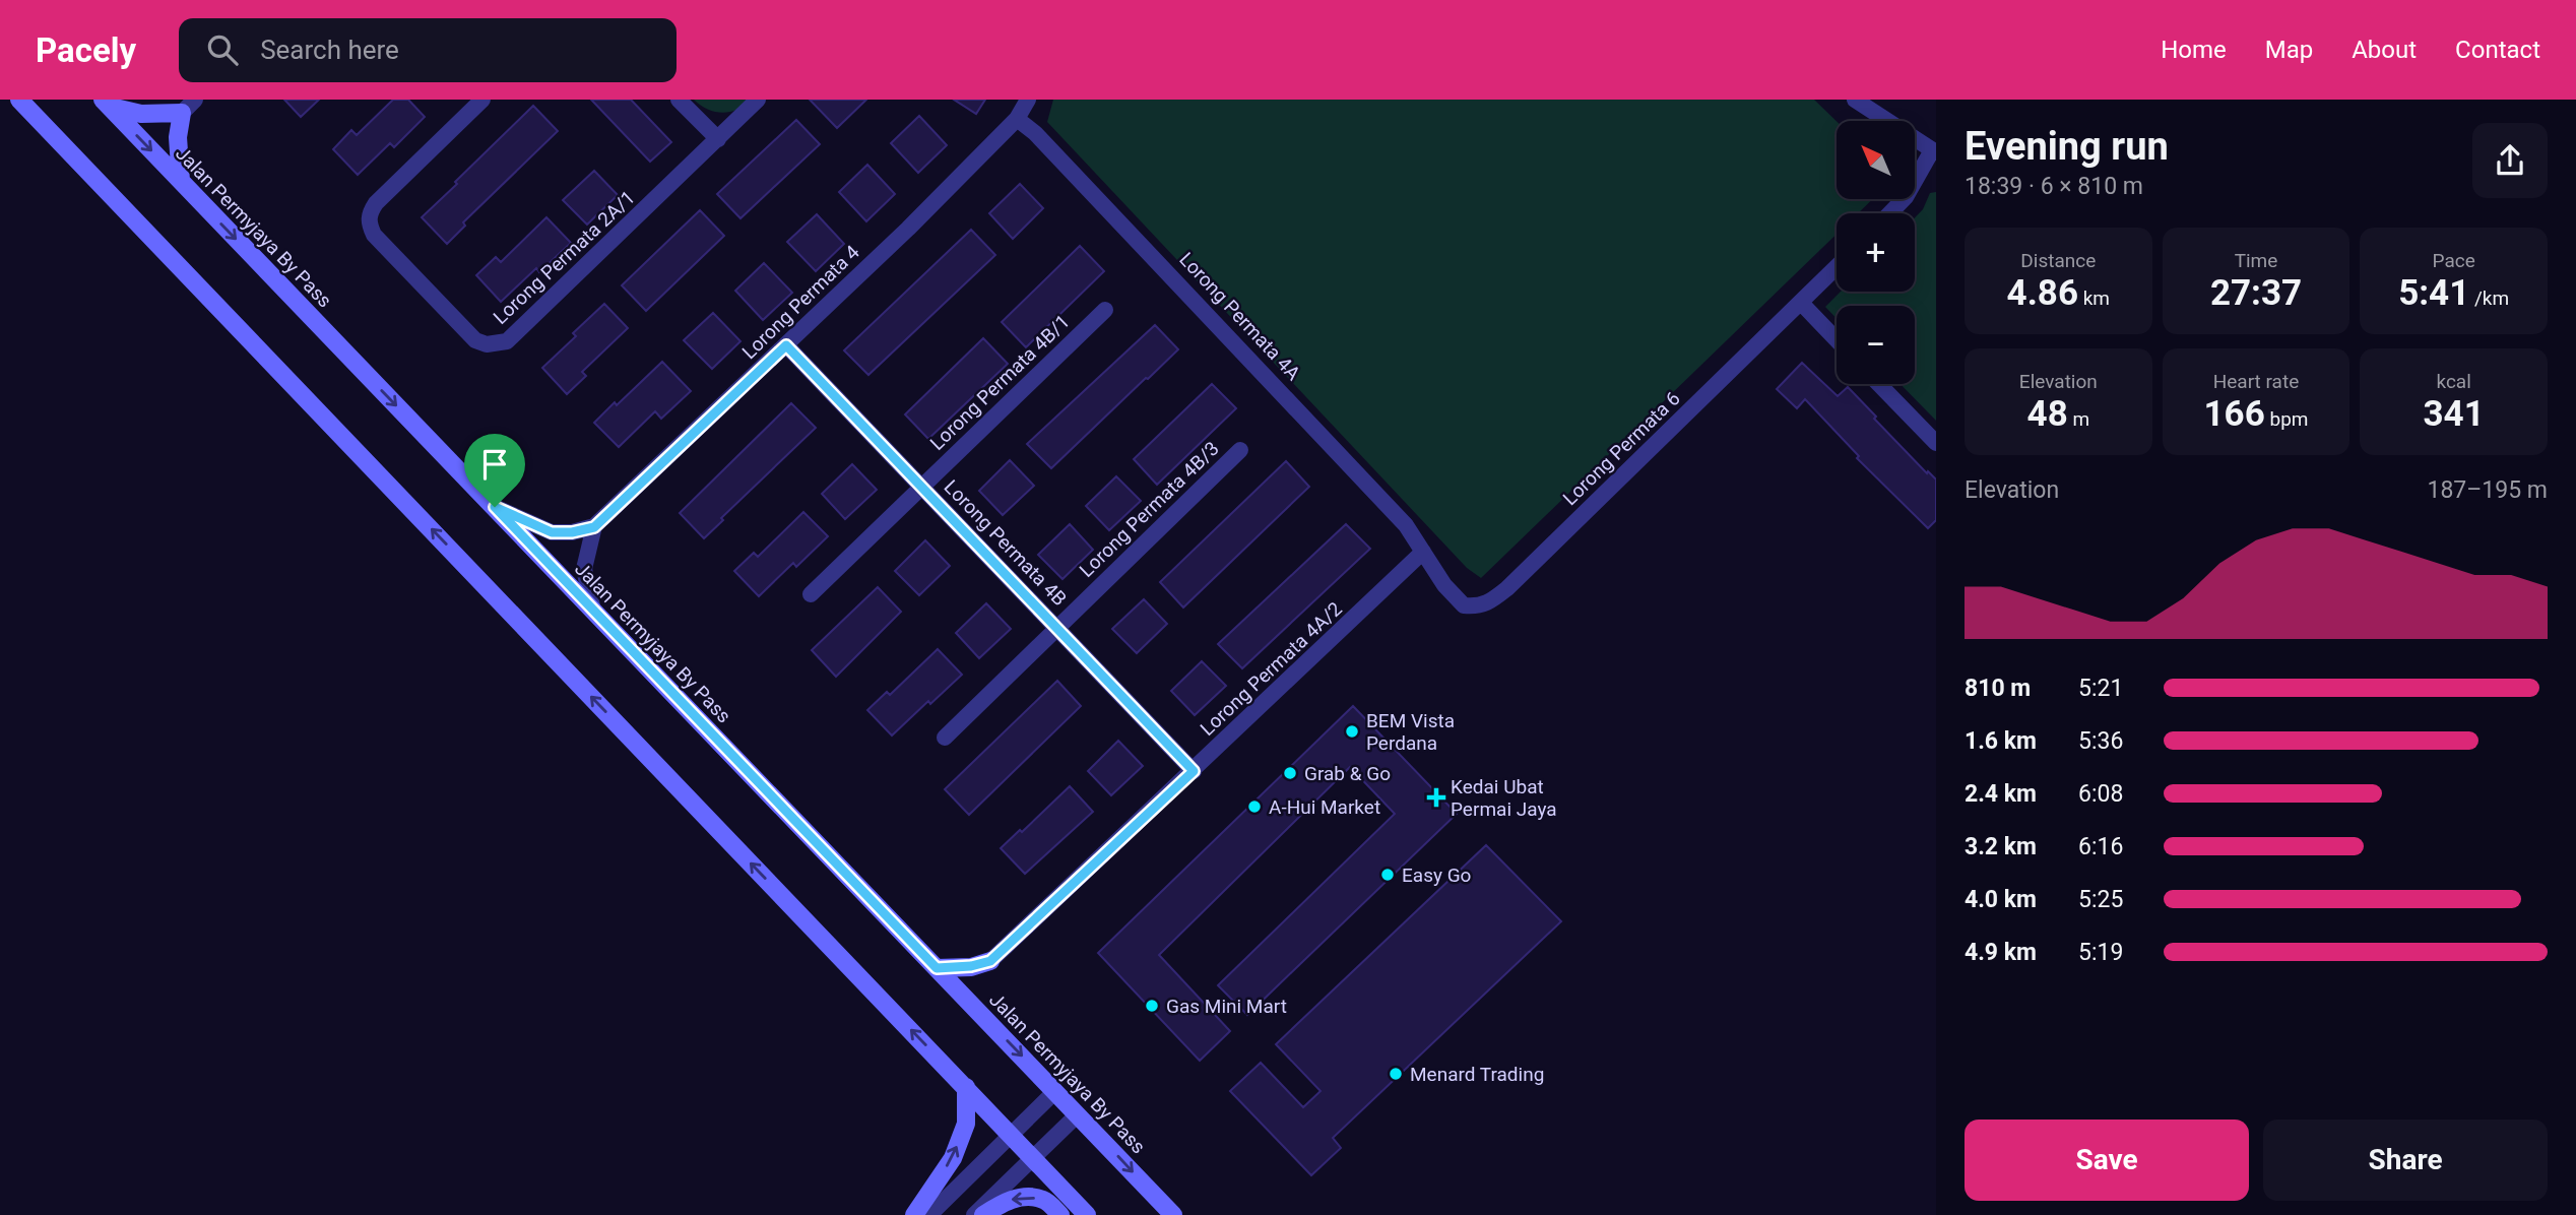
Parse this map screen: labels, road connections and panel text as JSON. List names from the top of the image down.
{
  "streets": {
    "main road": ["Jalan Permyjaya By Pass"],
    "street": [
      "Lorong Permata 2A/1",
      "Lorong Permata 4",
      "Lorong Permata 4A",
      "Lorong Permata 4B/1",
      "Lorong Permata 6",
      "Lorong Permata 4B/3",
      "Lorong Permata 4B",
      "Lorong Permata 4A/2"
    ]
  },
  "crossings": [
    ["Lorong Permata 4", "Lorong Permata 4A"],
    ["Lorong Permata 4", "Lorong Permata 4B"],
    ["Lorong Permata 4A", "Lorong Permata 6"],
    ["Lorong Permata 4A", "Lorong Permata 4A/2"],
    ["Lorong Permata 4B/1", "Lorong Permata 4B"],
    ["Lorong Permata 6", "Lorong Permata 4A/2"],
    ["Lorong Permata 4B/3", "Lorong Permata 4B"],
    ["Lorong Permata 4B", "Lorong Permata 4A/2"]
  ],
  "places": {
    "other": [
      "BEM Vista Perdana",
      "Grab & Go",
      "A-Hui Market",
      "Easy Go",
      "Gas Mini Mart",
      "Menard Trading"
    ],
    "health": ["Kedai Ubat Permai Jaya"]
  },
  "north": "top left",
  "page": {
    "header": "Pacely",
    "search": "Search here",
    "nav": [
      "Home",
      "Map",
      "About",
      "Contact"
    ],
    "heading": ["Evening run", "18:39 · 6 × 810 m"],
    "map_buttons": ["+", "−"],
    "stats": [
      ["Distance", "4.86 km"],
      ["Time", "27:37"],
      ["Pace", "5:41 /km"],
      ["Elevation", "48 m"],
      ["Heart rate", "166 bpm"],
      ["kcal", "341"]
    ],
    "chart": ["Elevation", "187–195 m"],
    "list": [
      {
        "name": "810 m",
        "note": "5:21"
      },
      {
        "name": "1.6 km",
        "note": "5:36"
      },
      {
        "name": "2.4 km",
        "note": "6:08"
      },
      {
        "name": "3.2 km",
        "note": "6:16"
      },
      {
        "name": "4.0 km",
        "note": "5:25"
      },
      {
        "name": "4.9 km",
        "note": "5:19"
      }
    ],
    "buttons": ["Save", "Share"]
  }
}
